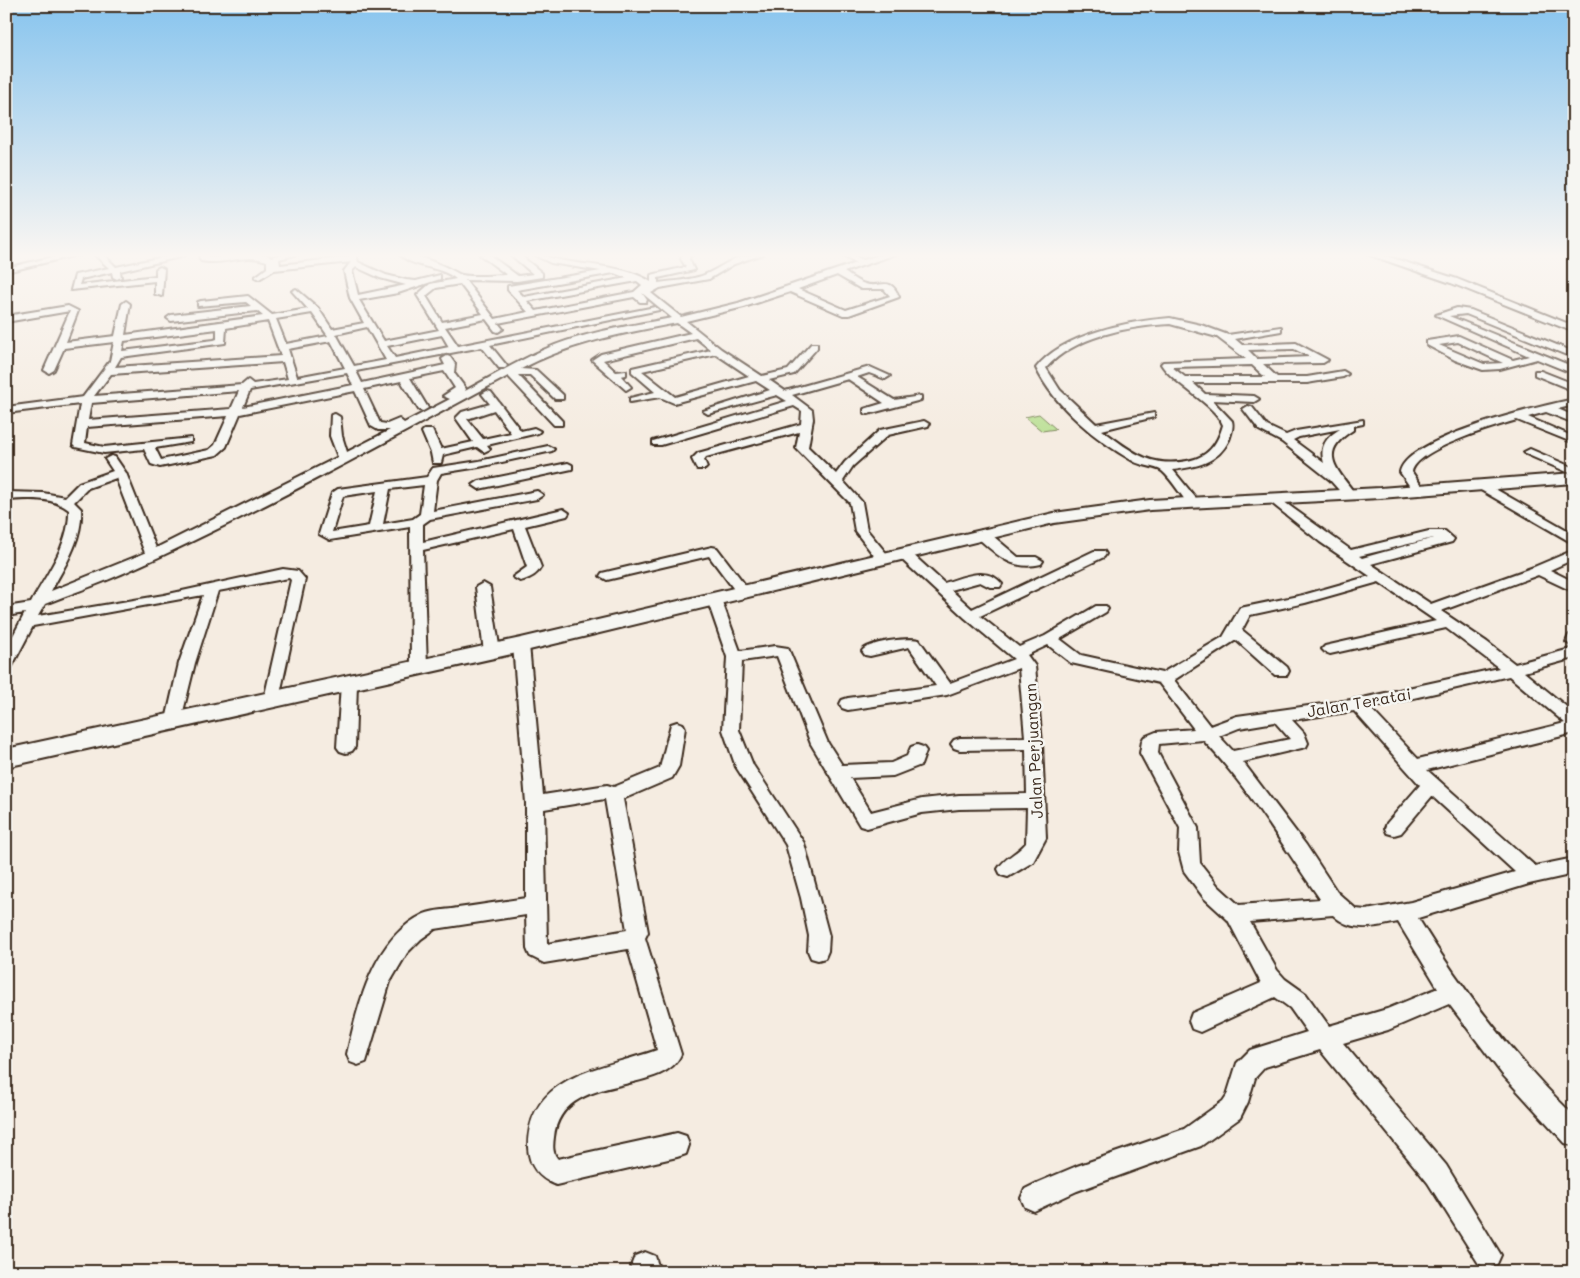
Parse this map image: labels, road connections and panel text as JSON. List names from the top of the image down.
{
  "streets": {
    "street": ["Jalan Teratai", "Jalan Perjuangan"]
  }
}
